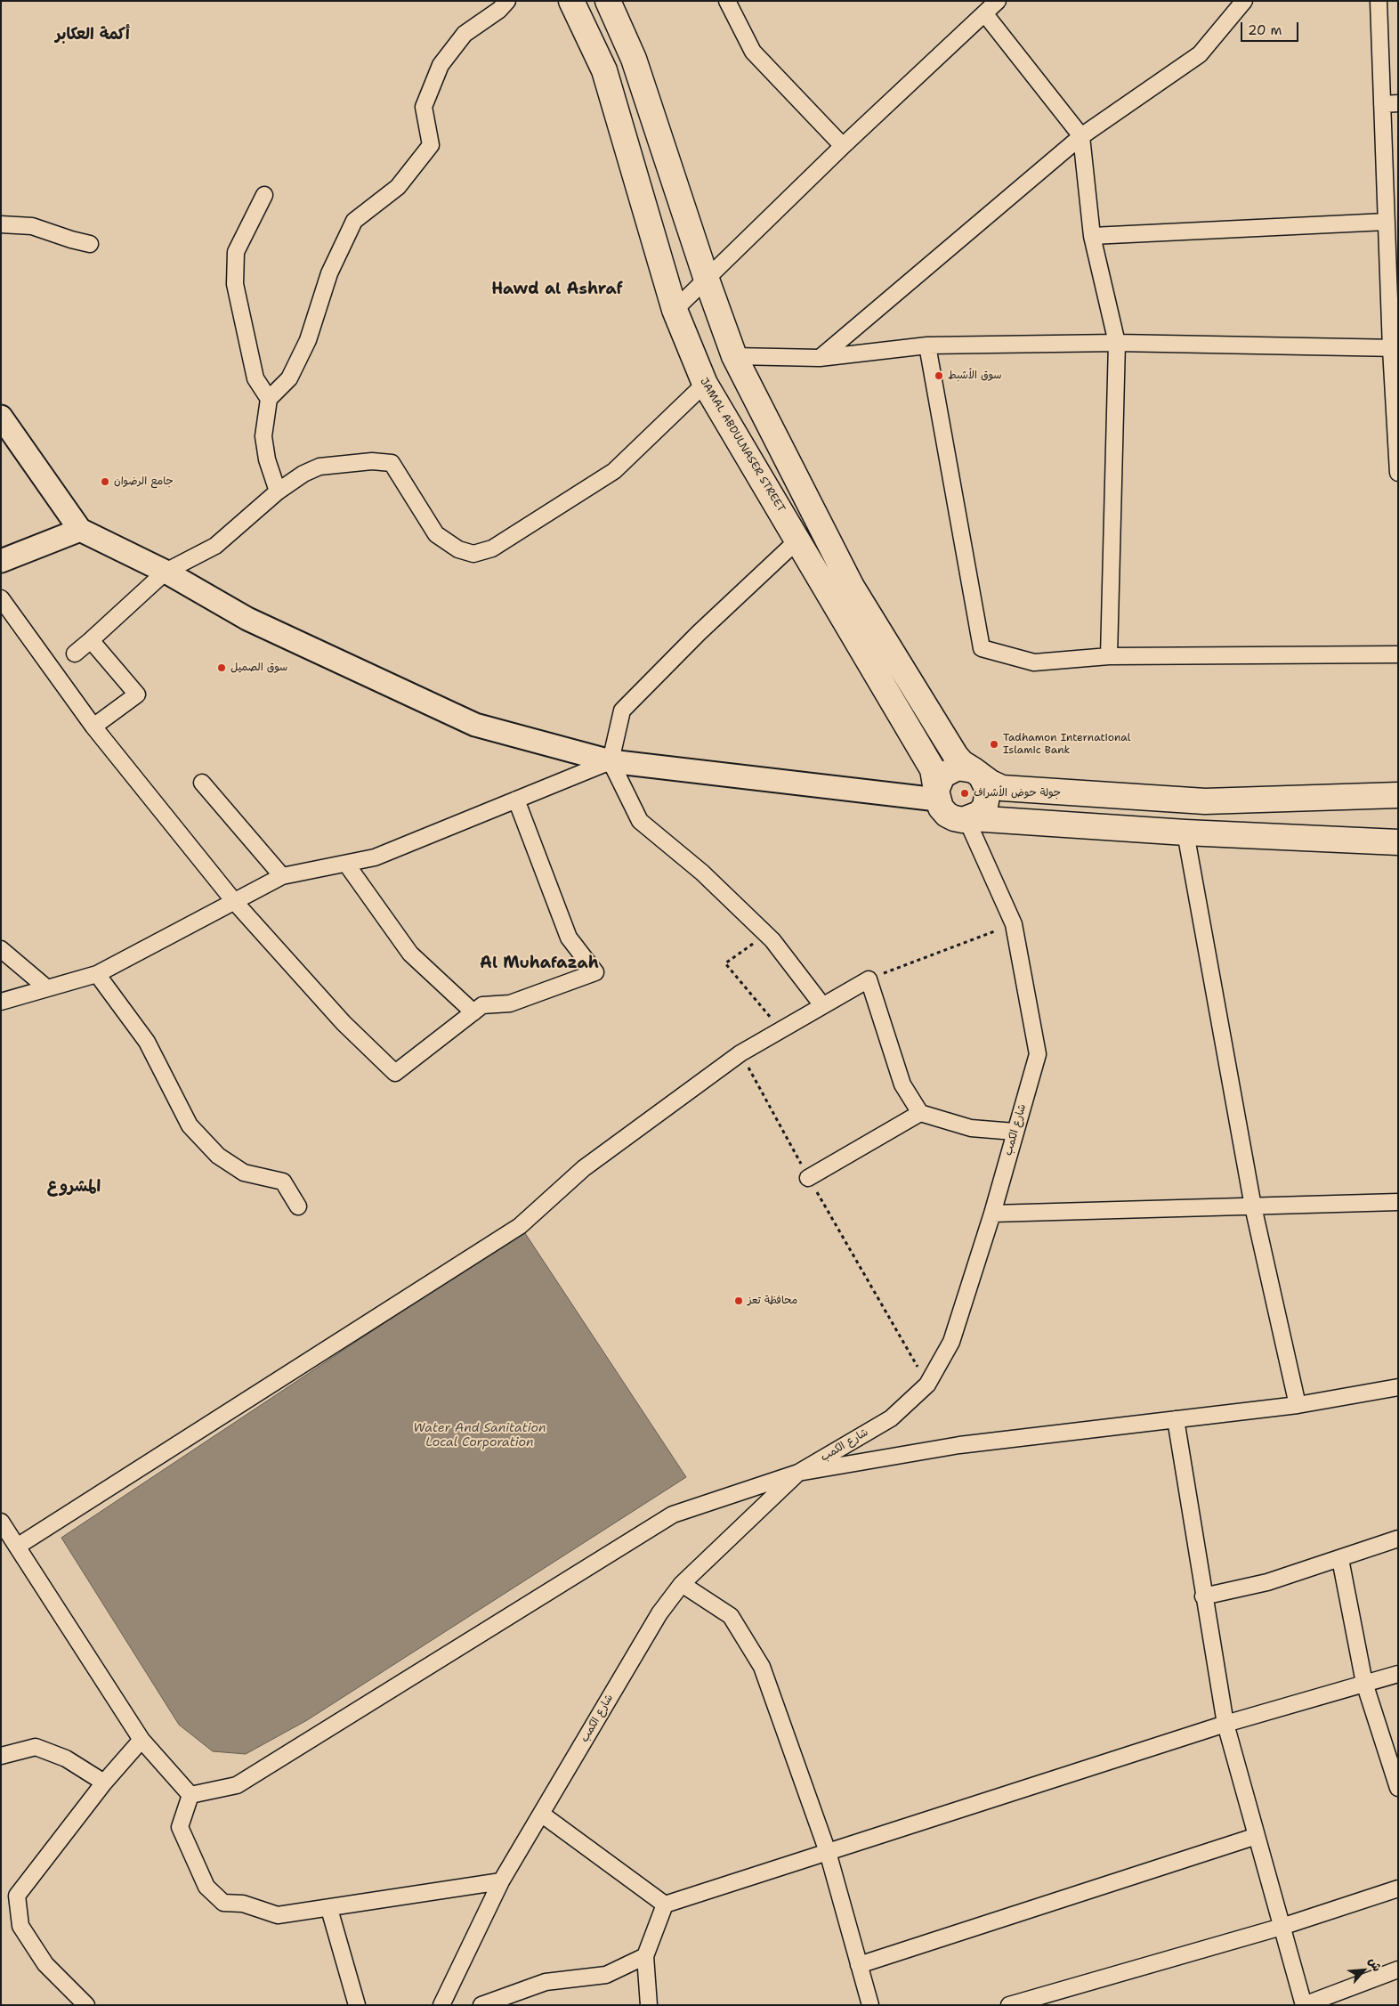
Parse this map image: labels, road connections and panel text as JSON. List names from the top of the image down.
{
  "streets": {
    "main road": ["JAMAL ABDULNASER STREET"],
    "street": ["شارع الكمب"]
  },
  "crossings": [
    ["JAMAL ABDULNASER STREET", "شارع الكمب"]
  ],
  "districts": [
    "أكمة العكابر",
    "Hawd al Ashraf",
    "Al Muhafazah",
    "المشروع"
  ],
  "water": ["Water And Sanitation Local Corporation"],
  "places": [
    "سوق الأشبط",
    "جامع الرضوان",
    "سوق الصميل",
    "Tadhamon International Islamic Bank",
    "جولة حوض الأشراف",
    "محافظة تعز"
  ],
  "scale_bar": "20 m",
  "north": "top right"
}
